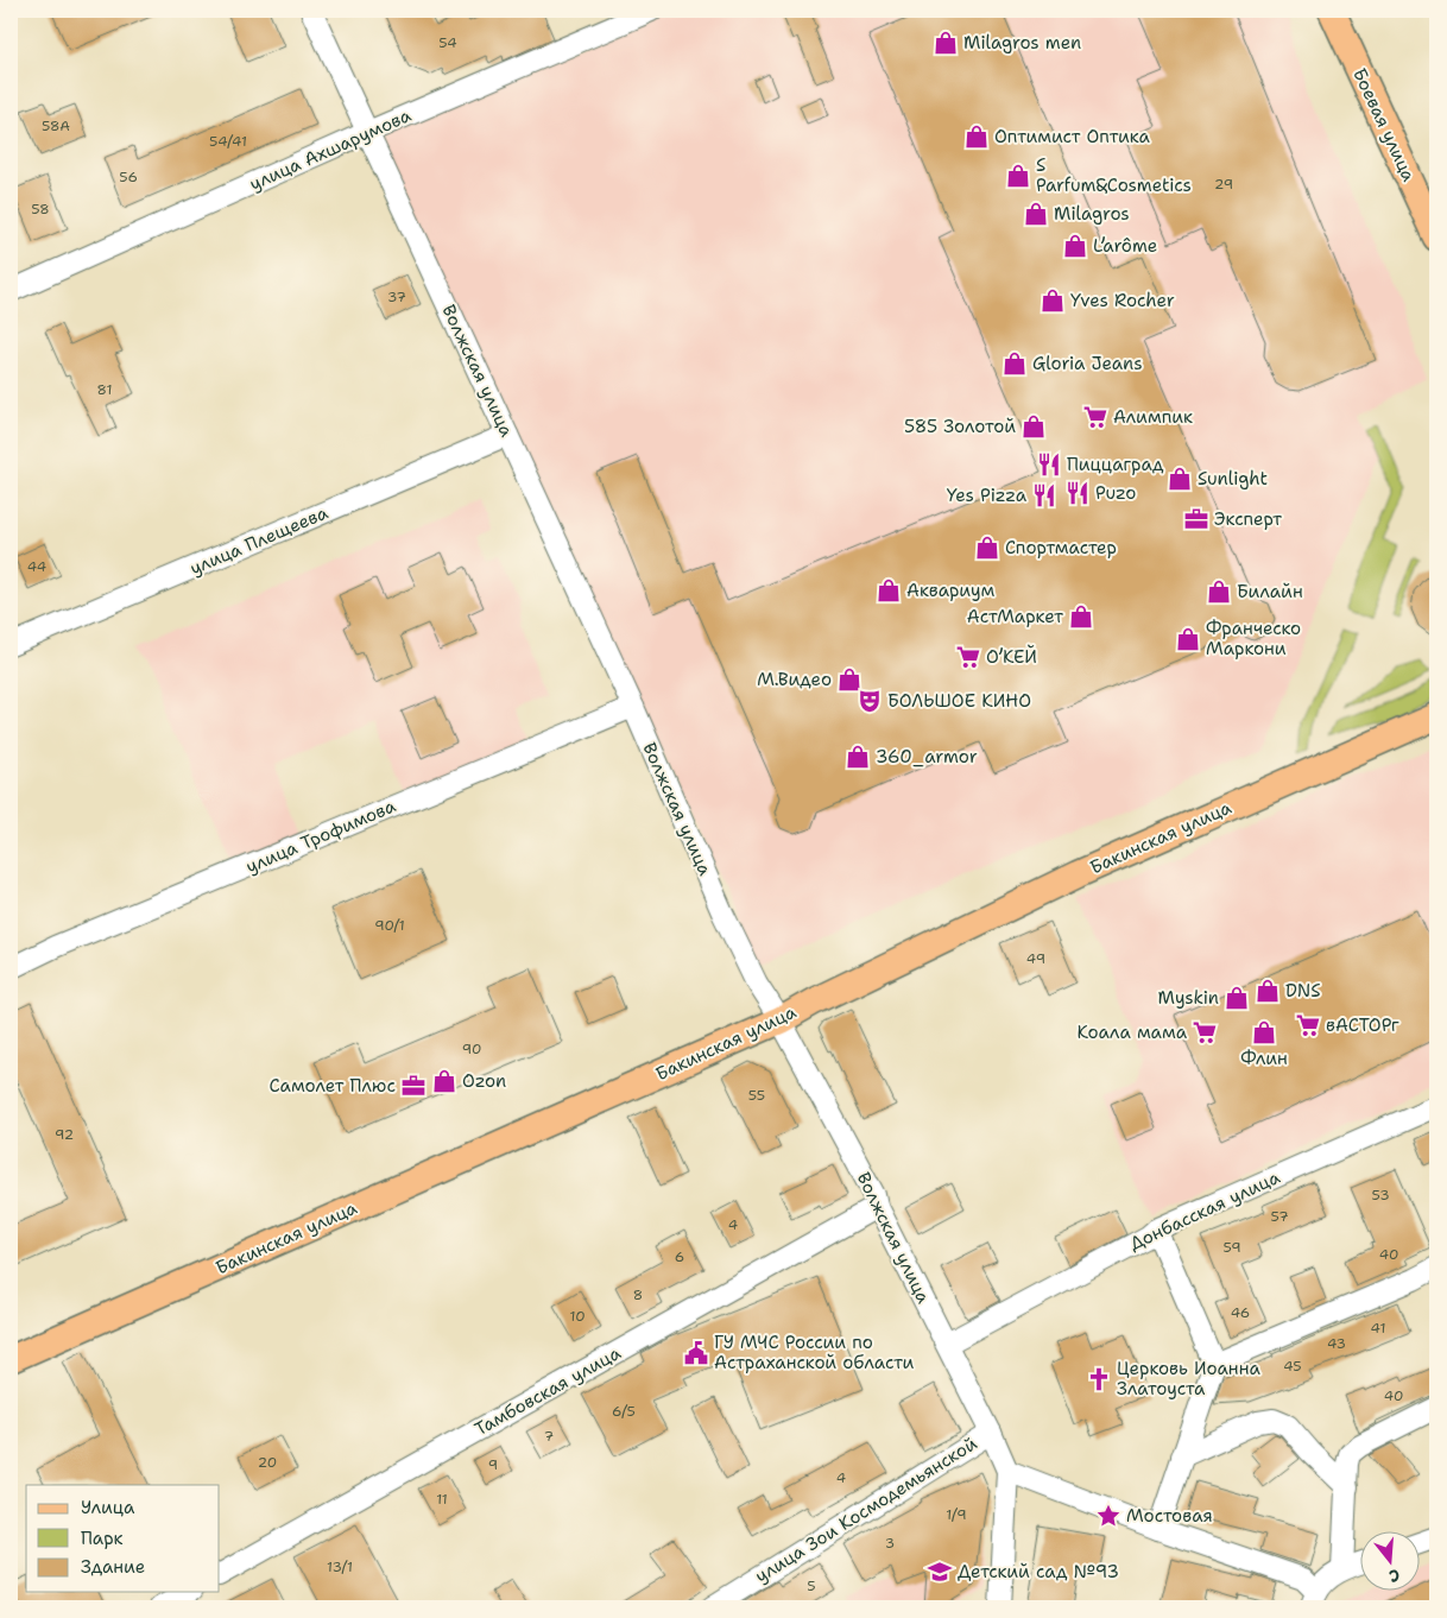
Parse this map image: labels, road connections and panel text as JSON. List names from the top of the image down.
{
  "streets": {
    "main road": ["Боевая улица", "Бакинская улица"],
    "street": [
      "улица Ахшарумова",
      "Волжская улица",
      "улица Плещеева",
      "улица Трофимова",
      "Донбасская улица",
      "Тамбовская улица",
      "улица Зои Космодемьянской"
    ]
  },
  "crossings": [
    ["улица Ахшарумова", "Волжская улица"],
    ["Волжская улица", "улица Плещеева"],
    ["Волжская улица", "улица Трофимова"],
    ["Волжская улица", "Бакинская улица"],
    ["Волжская улица", "Донбасская улица"],
    ["Волжская улица", "Тамбовская улица"],
    ["Волжская улица", "улица Зои Космодемьянской"]
  ],
  "places": {
    "shop": [
      "Milagros men",
      "Оптимист Оптика",
      "S Parfum&Cosmetics",
      "Milagros",
      "L’arôme",
      "Yves Rocher",
      "Gloria Jeans",
      "585 Золотой",
      "Sunlight",
      "Спортмастер",
      "Аквариум",
      "Билайн",
      "АстМаркет",
      "Франческо Маркони",
      "М.Видео",
      "360_armor",
      "DNS",
      "Myskin",
      "Флин",
      "Ozon"
    ],
    "supermarket": [
      "Алимпик",
      "О’КЕЙ",
      "вАСТОРг",
      "Коала мама"
    ],
    "restaurant": ["Пиццаград", "Puzo", "Yes Pizza"],
    "office": ["Эксперт", "Самолет Плюс"],
    "theatre": ["БОЛЬШОЕ КИНО"],
    "public building": ["ГУ МЧС России по Астраханской области"],
    "church": ["Церковь Иоанна Златоуста"],
    "place": ["Мостовая"],
    "school or university": ["Детский сад №93"]
  },
  "house_numbers": [
    "54",
    "58А",
    "54/41",
    "56",
    "29",
    "58",
    "37",
    "81",
    "44",
    "90/1",
    "49",
    "90",
    "55",
    "92",
    "53",
    "57",
    "4",
    "59",
    "40",
    "6",
    "8",
    "46",
    "10",
    "41",
    "43",
    "45",
    "40",
    "6/5",
    "7",
    "20",
    "9",
    "4",
    "11",
    "1/9",
    "3",
    "13/1",
    "5"
  ],
  "legend": ["Улица", "Парк", "Здание"],
  "north": "bottom"
}
